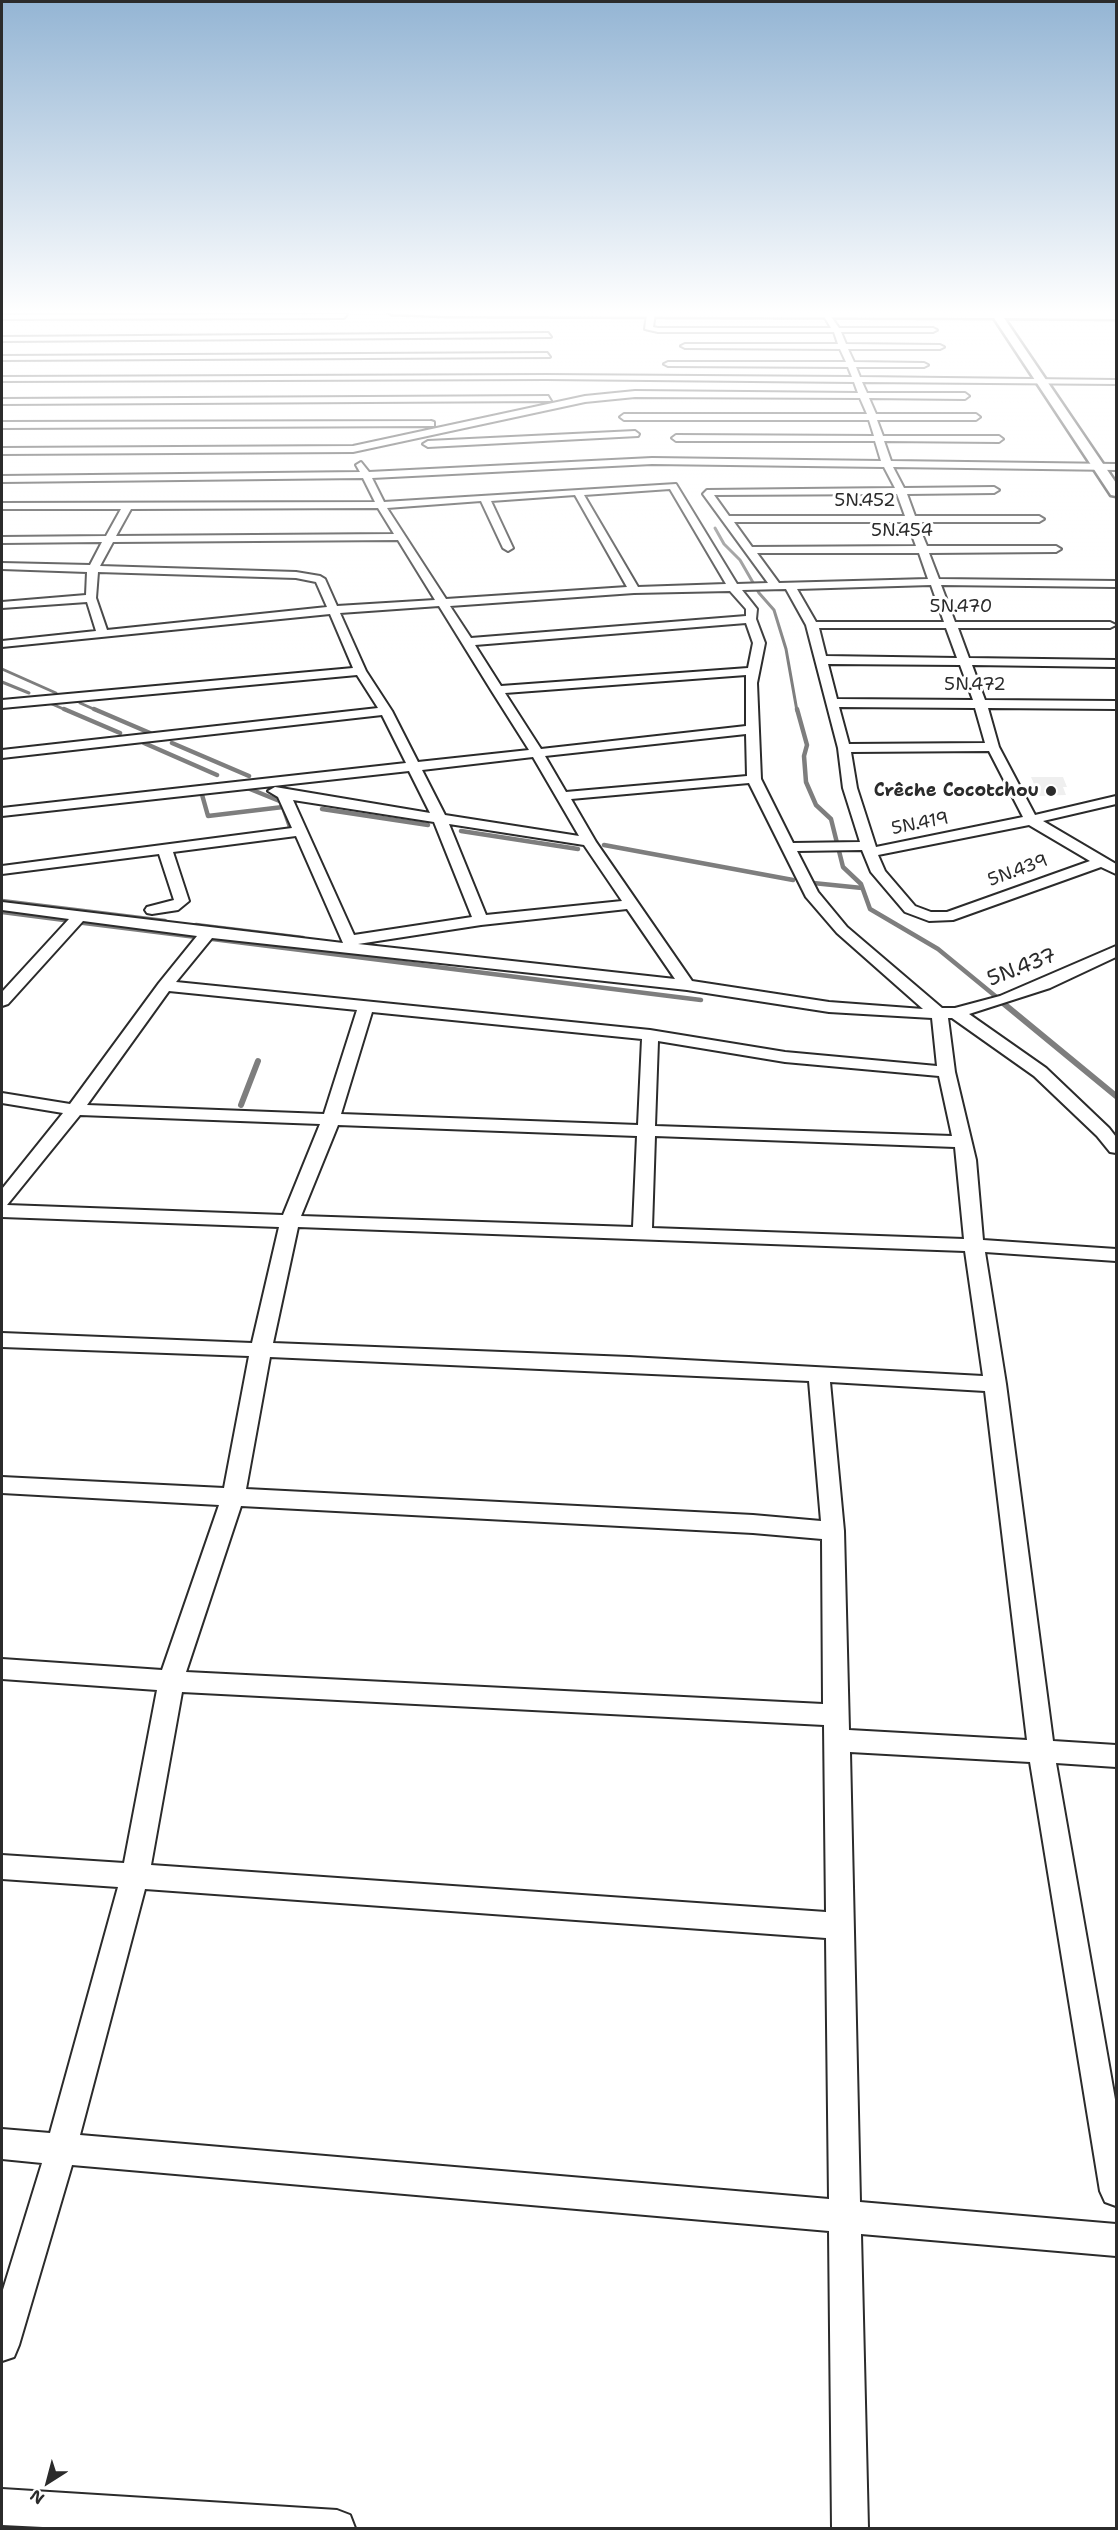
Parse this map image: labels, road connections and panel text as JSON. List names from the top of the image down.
{
  "streets": {
    "street": [
      "5N.452",
      "5N.454",
      "5N.470",
      "5N.472",
      "5N.419",
      "5N.439",
      "5N.437"
    ]
  },
  "crossings": [
    ["5N.419", "5N.439"]
  ],
  "places": ["Crêche Cocotchou"],
  "north": "bottom left"
}
